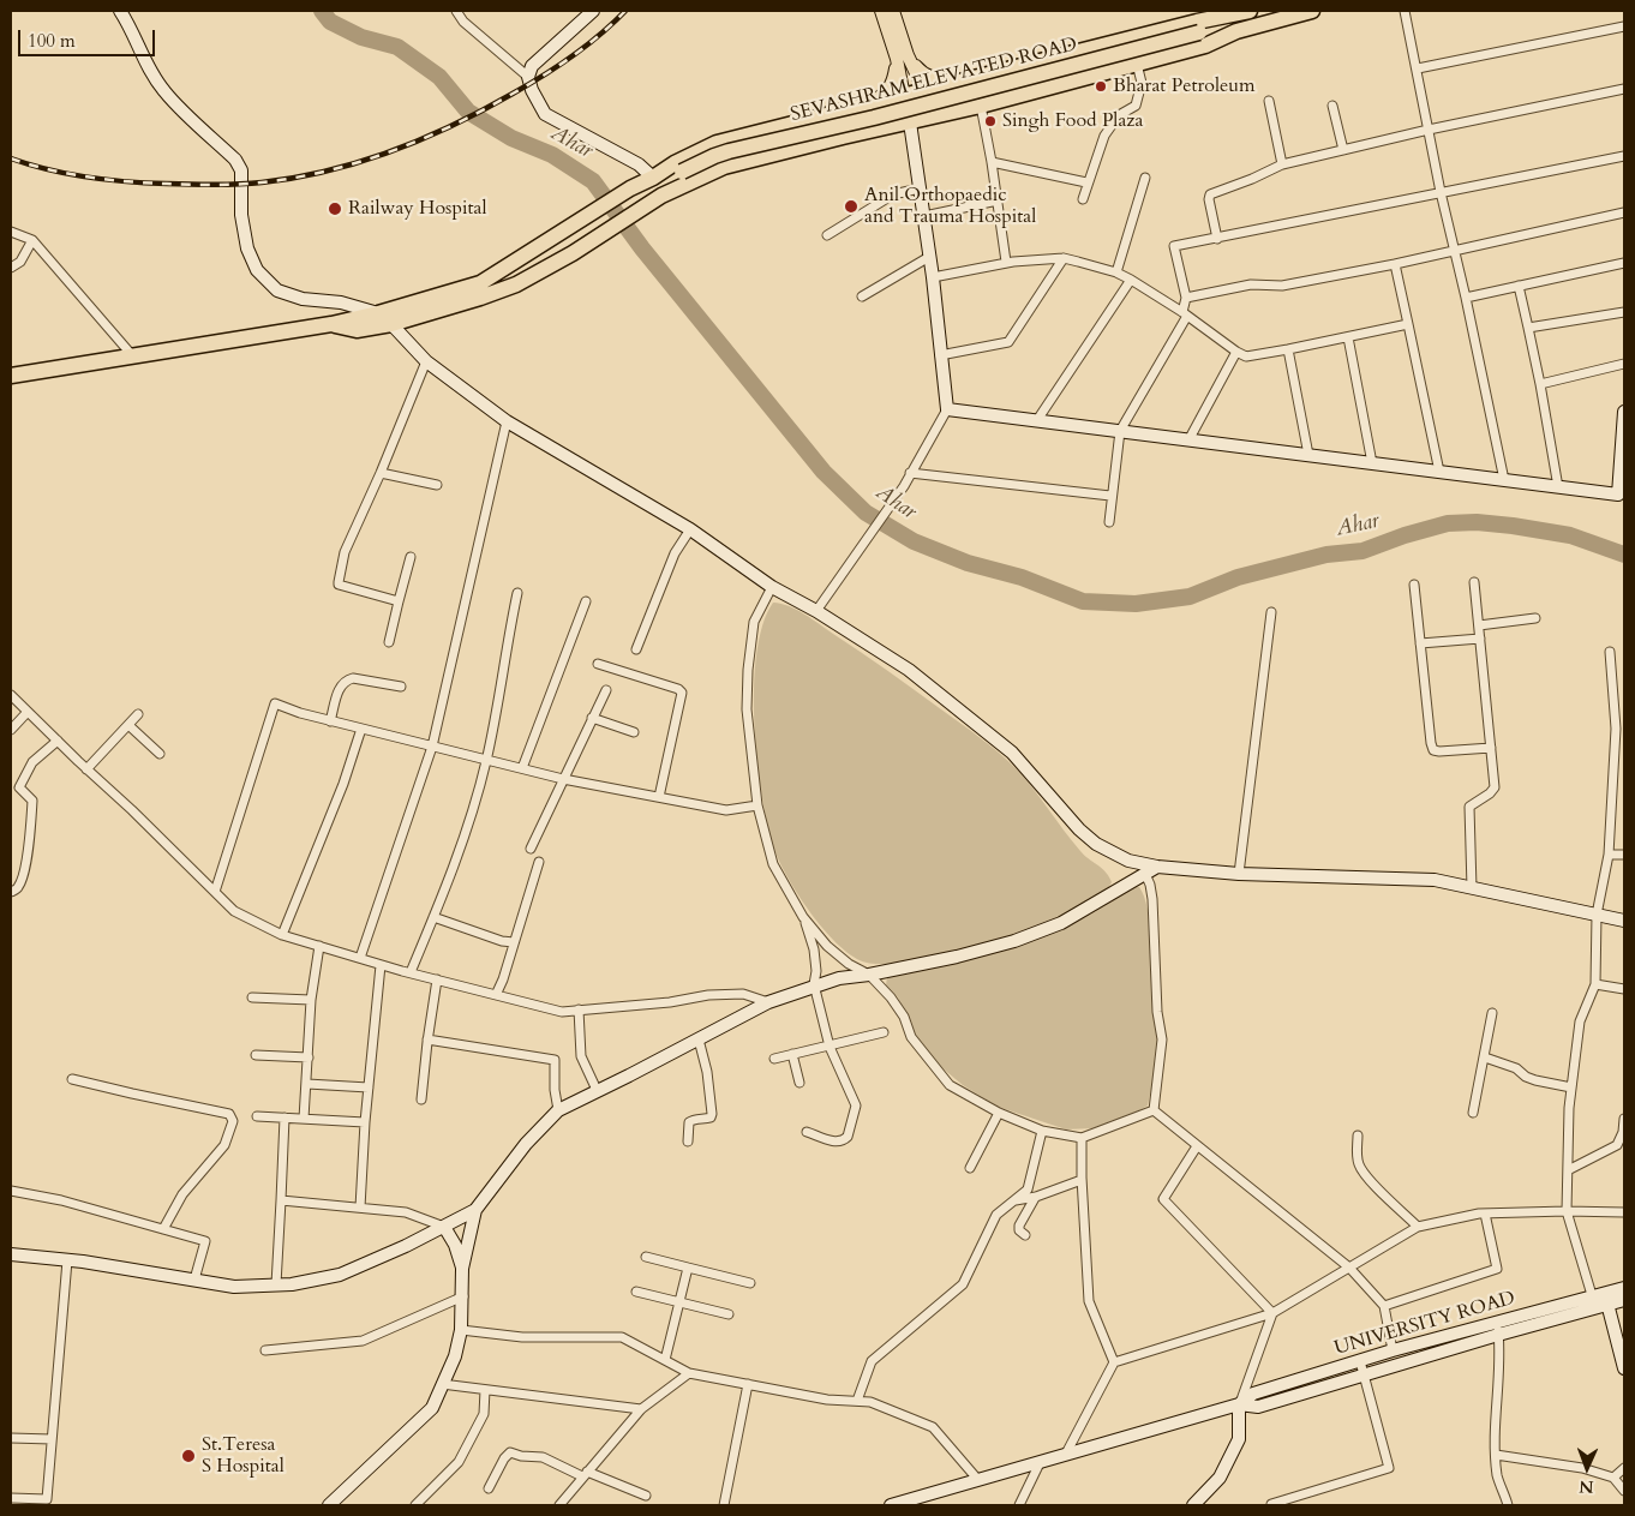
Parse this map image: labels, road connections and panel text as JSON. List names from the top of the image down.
{
  "streets": {
    "highway": ["SEVASHRAM ELEVATED ROAD"],
    "street": ["UNIVERSITY ROAD"]
  },
  "water": ["Ahar"],
  "places": [
    "Bharat Petroleum",
    "Singh Food Plaza",
    "Anil Orthopaedic and Trauma Hospital",
    "Railway Hospital",
    "St.Teresa S Hospital"
  ],
  "scale_bar": "100 m",
  "north": "bottom"
}
